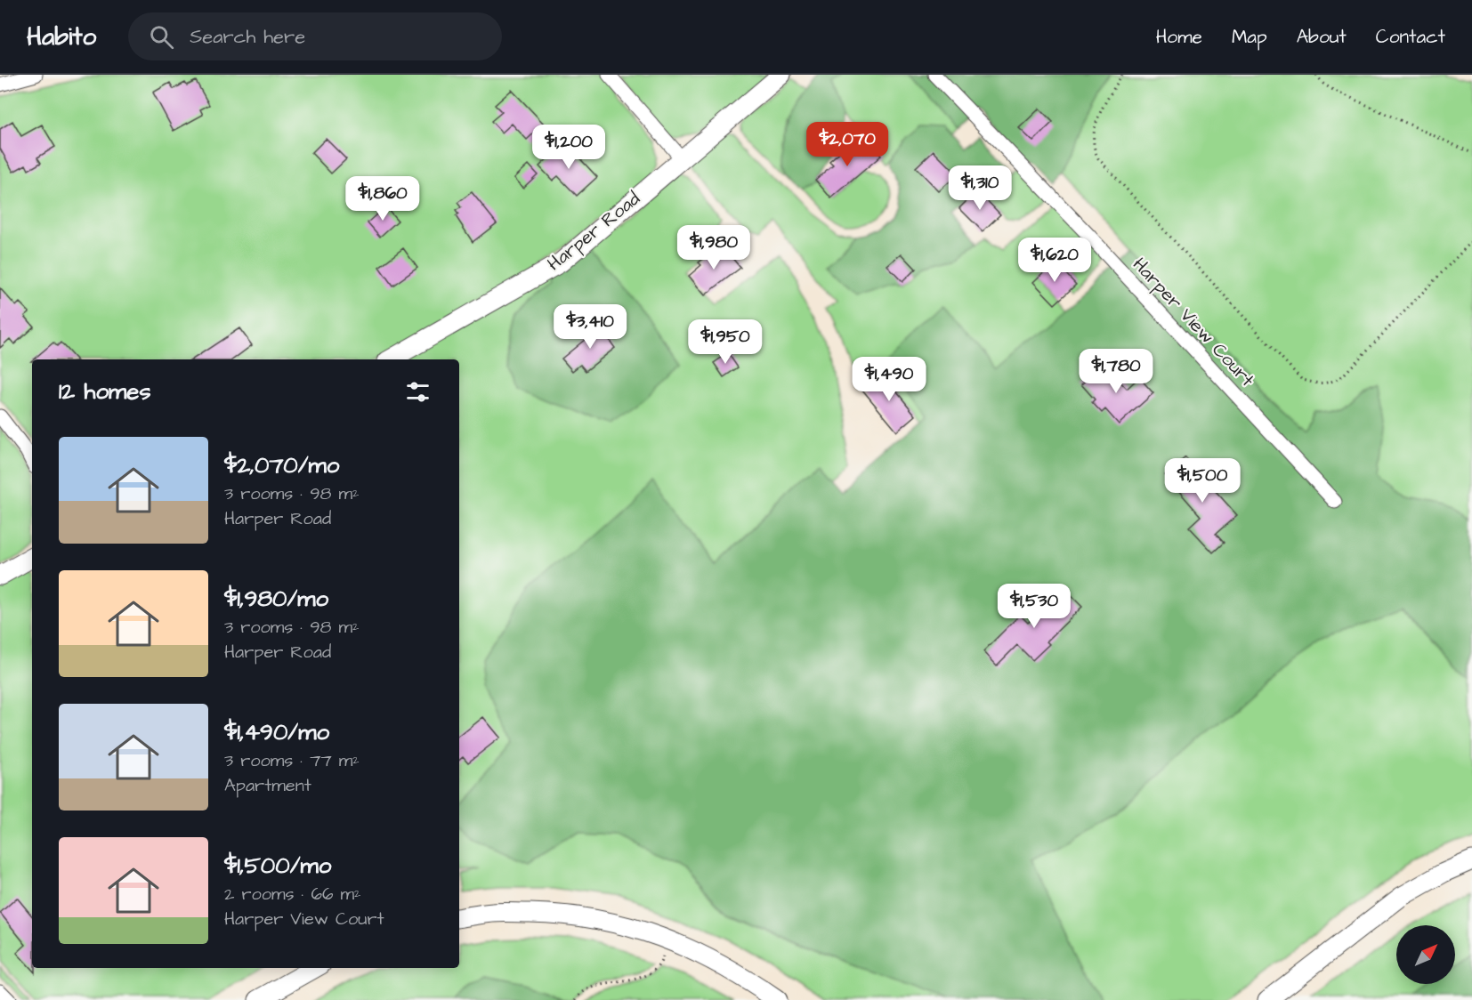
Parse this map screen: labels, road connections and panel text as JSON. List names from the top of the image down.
{
  "streets": {
    "street": ["Harper Road", "Harper View Court"]
  },
  "north": "top right",
  "page": {
    "header": "Habito",
    "search": "Search here",
    "nav": [
      "Home",
      "Map",
      "About",
      "Contact"
    ],
    "price": [
      "$2,070",
      "$1,200",
      "$1,310",
      "$1,860",
      "$1,980",
      "$1,620",
      "$3,410",
      "$1,950",
      "$1,780",
      "$1,490",
      "$1,500",
      "$1,530"
    ],
    "heading": "12 homes",
    "list": [
      {
        "name": "$2,070/mo",
        "note": "3 rooms · 98 m² · Harper Road"
      },
      {
        "name": "$1,980/mo",
        "note": "3 rooms · 98 m² · Harper Road"
      },
      {
        "name": "$1,490/mo",
        "note": "3 rooms · 77 m² · Apartment"
      },
      {
        "name": "$1,500/mo",
        "note": "2 rooms · 66 m² · Harper View Court"
      }
    ]
  }
}
